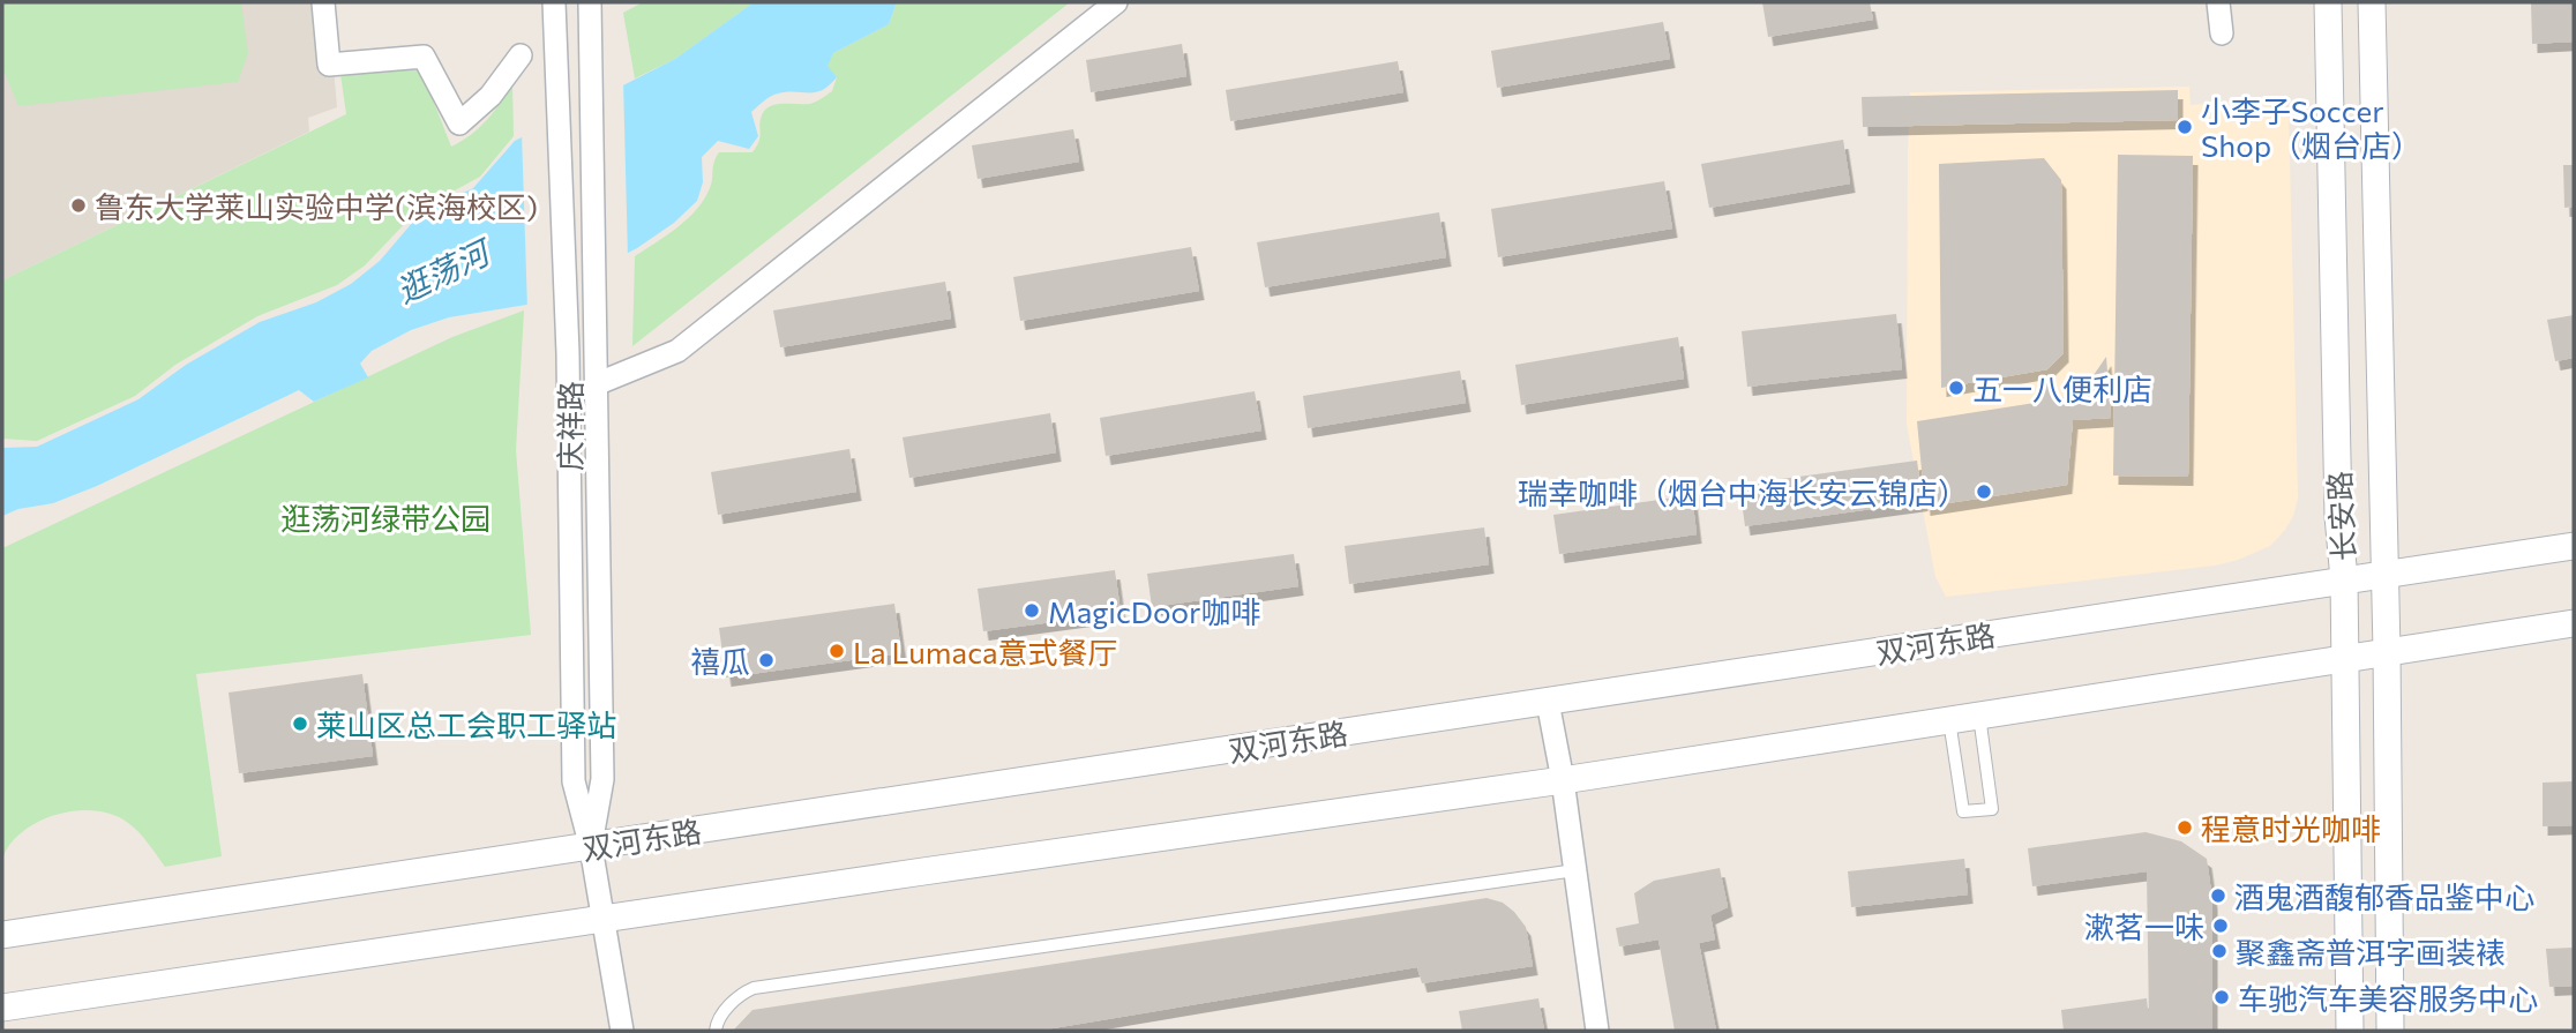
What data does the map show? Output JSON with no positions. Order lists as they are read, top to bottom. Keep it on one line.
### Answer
{"streets":{"street":["庆祥路","长安路","双河东路"]},"crossings":[["庆祥路","双河东路"],["长安路","双河东路"]],"water":["逛荡河"],"parks":["逛荡河绿带公园"],"places":["小李子Soccer Shop（烟台店）","鲁东大学莱山实验中学(滨海校区)","五一八便利店","瑞幸咖啡（烟台中海长安云锦店）","MagicDoor咖啡","La Lumaca意式餐厅","禧瓜","莱山区总工会职工驿站","程意时光咖啡","酒鬼酒馥郁香品鉴中心","漱茗一味","聚鑫斋普洱字画装裱","车驰汽车美容服务中心"]}
